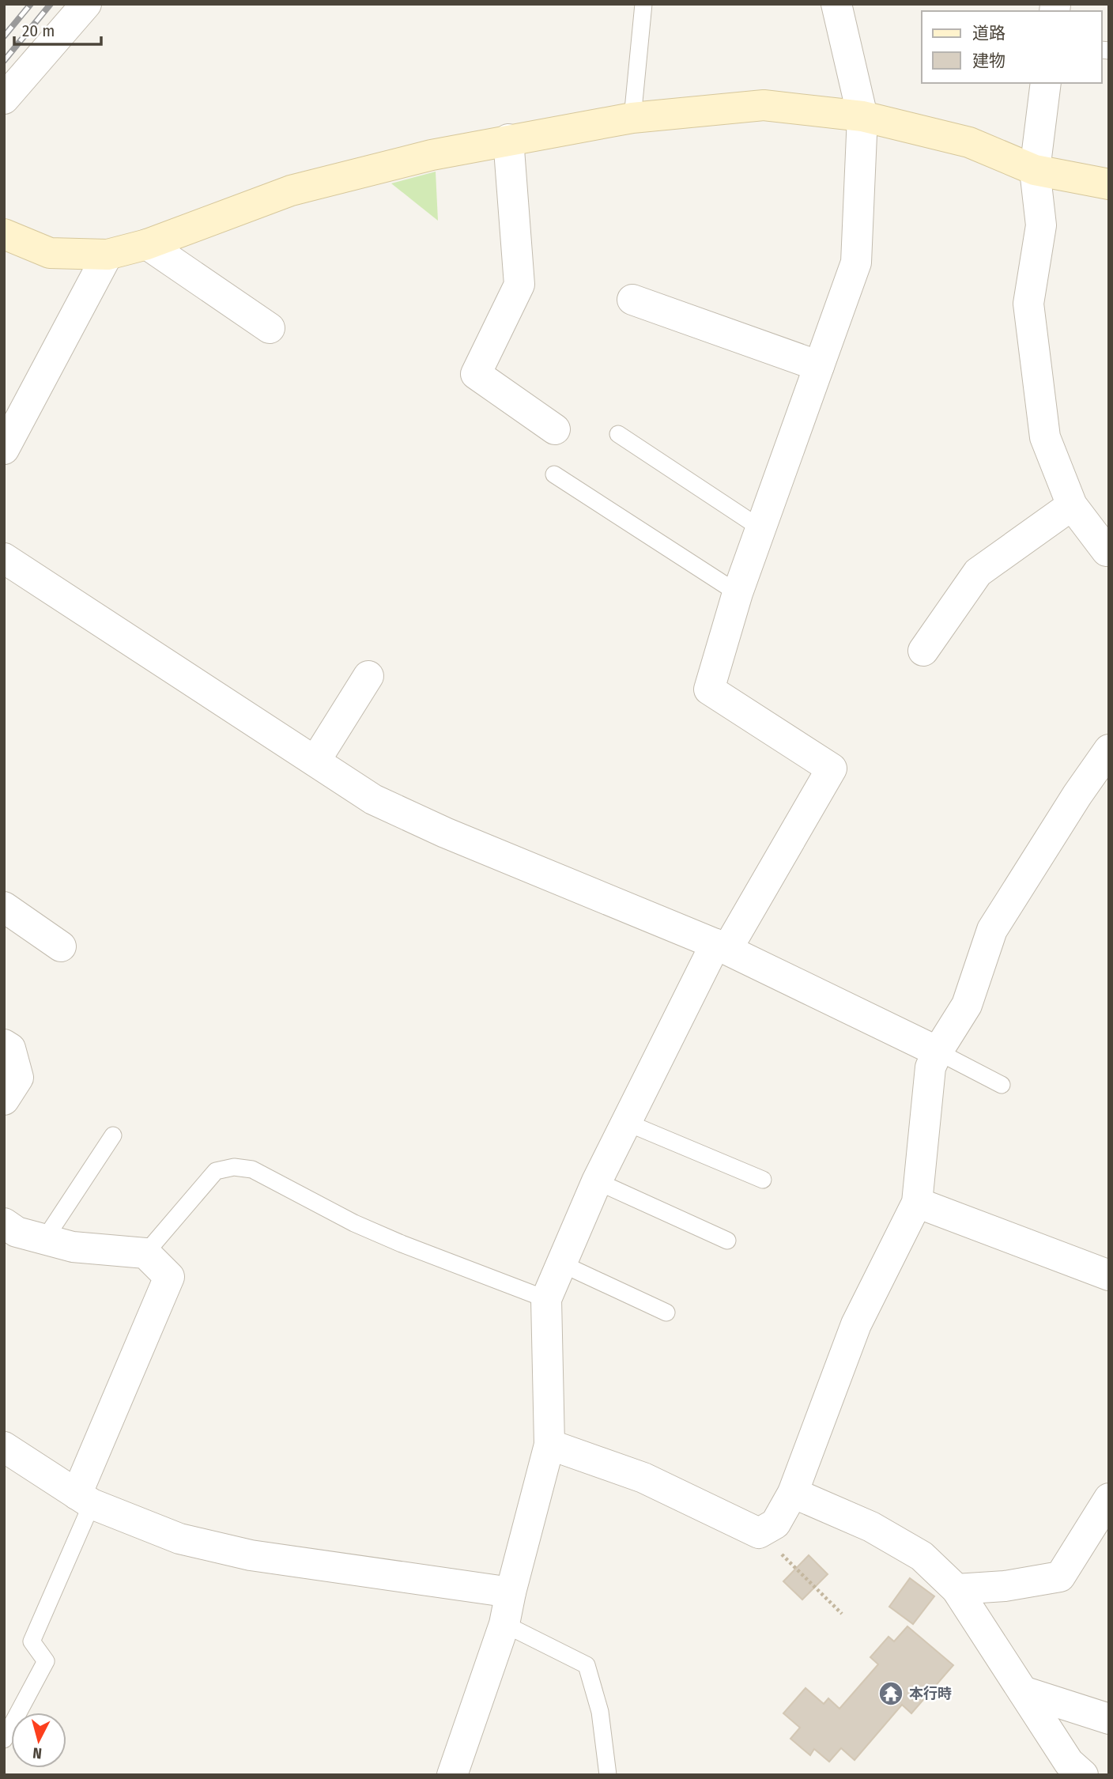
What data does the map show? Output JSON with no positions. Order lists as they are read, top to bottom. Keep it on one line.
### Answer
{"places":{"temple":["本行時"]},"legend":["道路","建物"],"scale_bar":"20 m","north":"bottom"}
